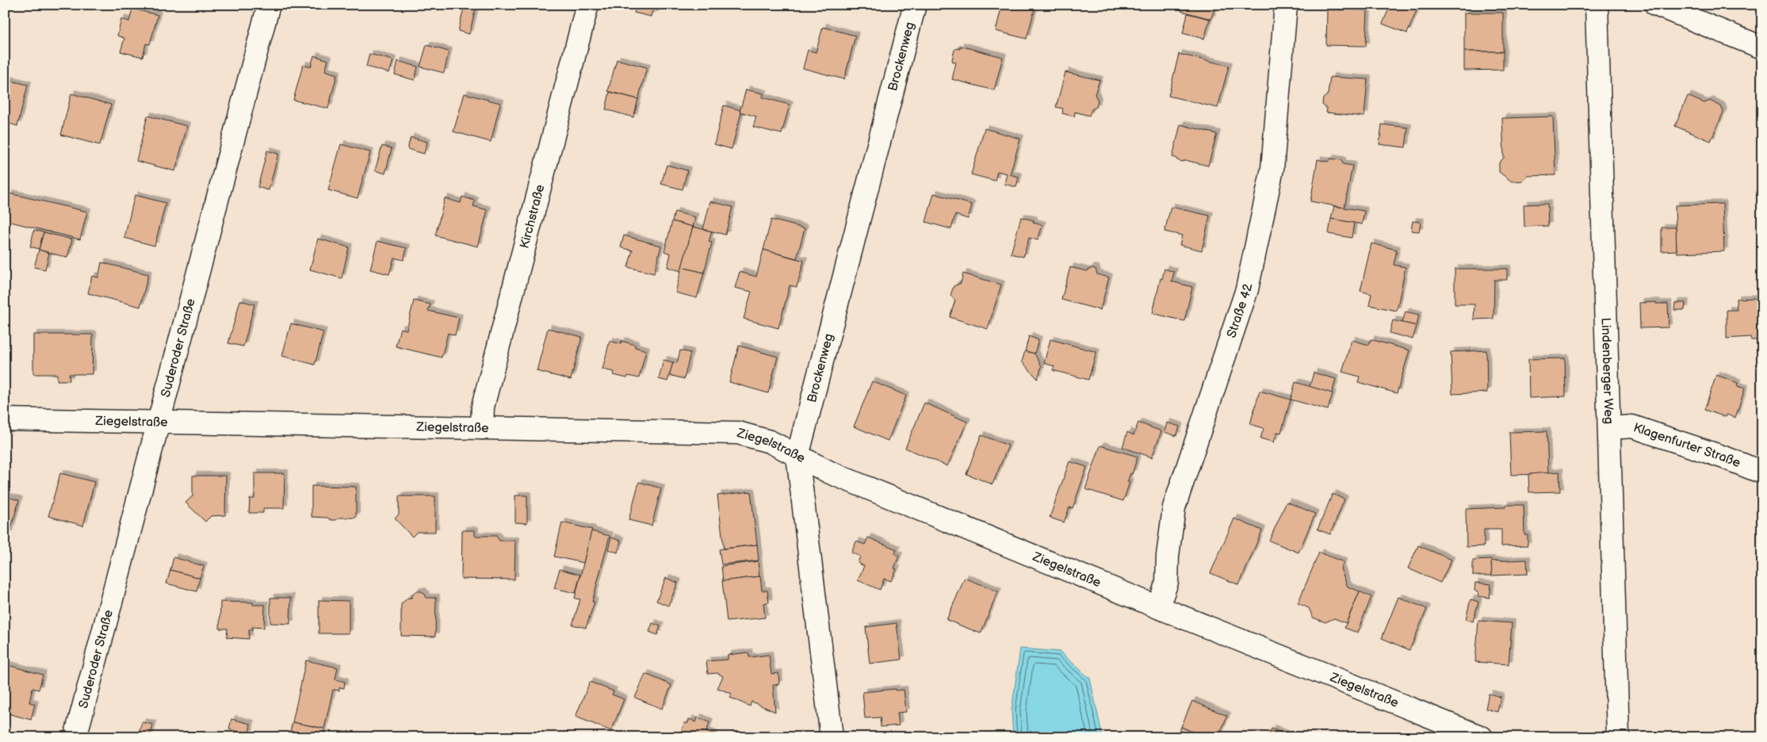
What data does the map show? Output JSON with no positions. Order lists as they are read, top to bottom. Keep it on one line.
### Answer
{"streets":{"street":["Brockenweg","Kirchstraße","Straße 42","Suderoder Straße","Lindenberger Weg","Ziegelstraße","Klagenfurter Straße"]},"crossings":[["Brockenweg","Ziegelstraße"],["Kirchstraße","Ziegelstraße"],["Straße 42","Ziegelstraße"],["Suderoder Straße","Ziegelstraße"],["Lindenberger Weg","Klagenfurter Straße"]]}
